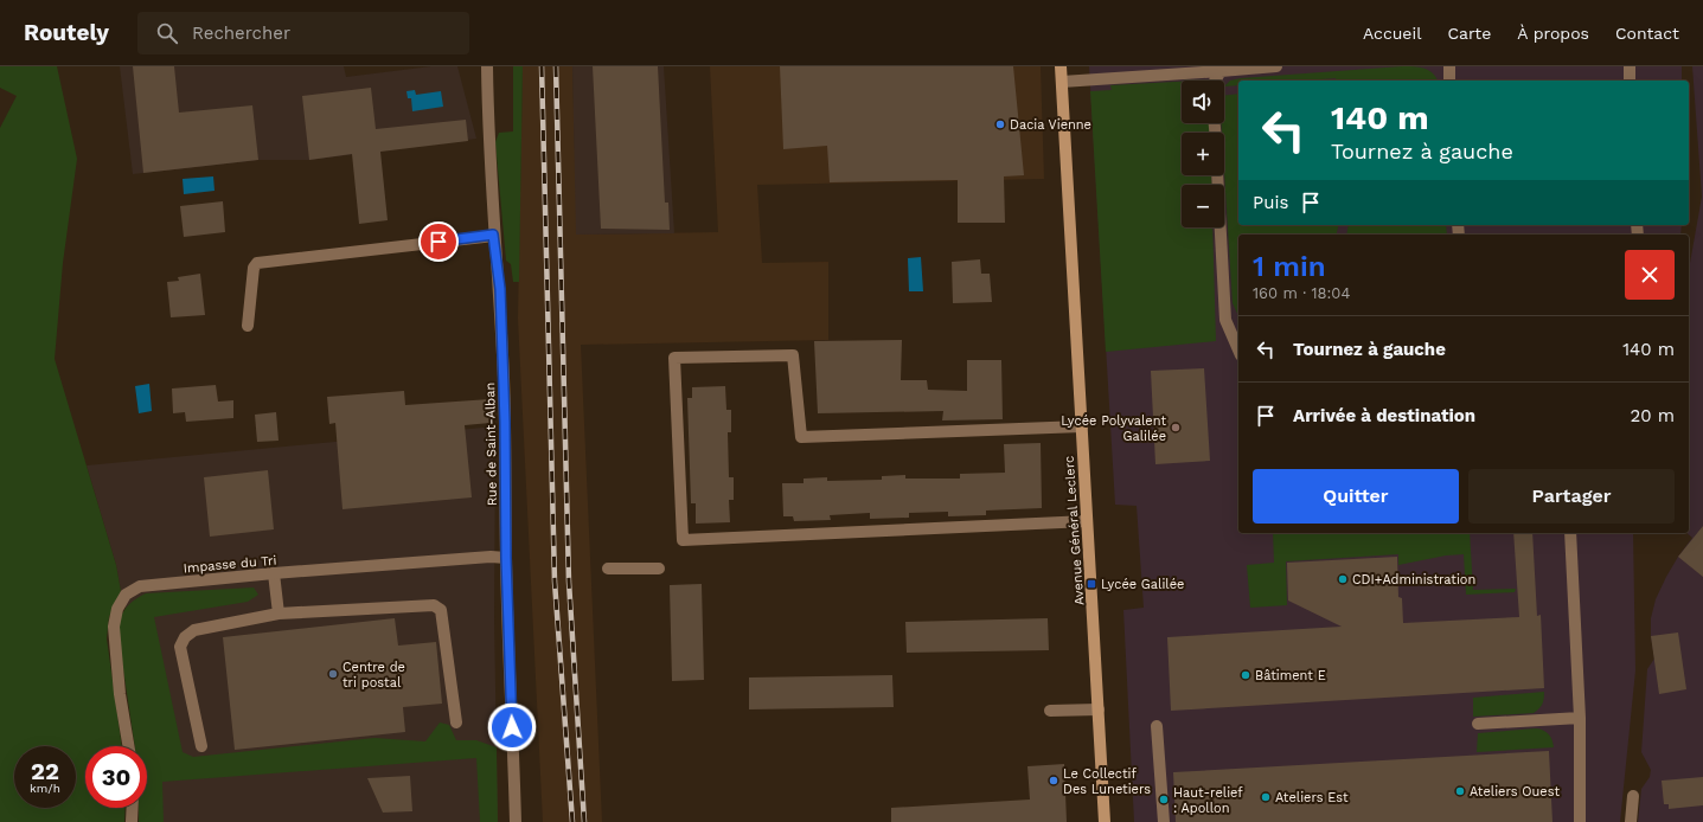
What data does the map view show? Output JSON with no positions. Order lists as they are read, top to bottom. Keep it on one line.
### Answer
{"streets":{"main road":["Avenue Général Leclerc"],"street":["Rue de Saint-Alban","Impasse du Tri"]},"crossings":[["Rue de Saint-Alban","Impasse du Tri"]],"places":{"other":["Dacia Vienne","Lycée Polyvalent Galilée","CDI+Administration","Centre de tri postal","Bâtiment E","Le Collectif Des Lunetiers","Ateliers Ouest","Ateliers Est","Haut-relief : Apollon"],"transit":["Lycée Galilée"]},"page":{"header":"Routely","search":"Rechercher","nav":["Accueil","Carte","À propos","Contact"],"map_buttons":["+","−"],"turn":["140 m","Tournez à gauche"],"then":"Puis","heading":["1 min","160 m · 18:04"],"list":[{"name":"Tournez à gauche","value":"140 m"},{"name":"Arrivée à destination","value":"20 m"}],"buttons":["Quitter","Partager"],"speed":"22 km/h","limit":"30"}}
